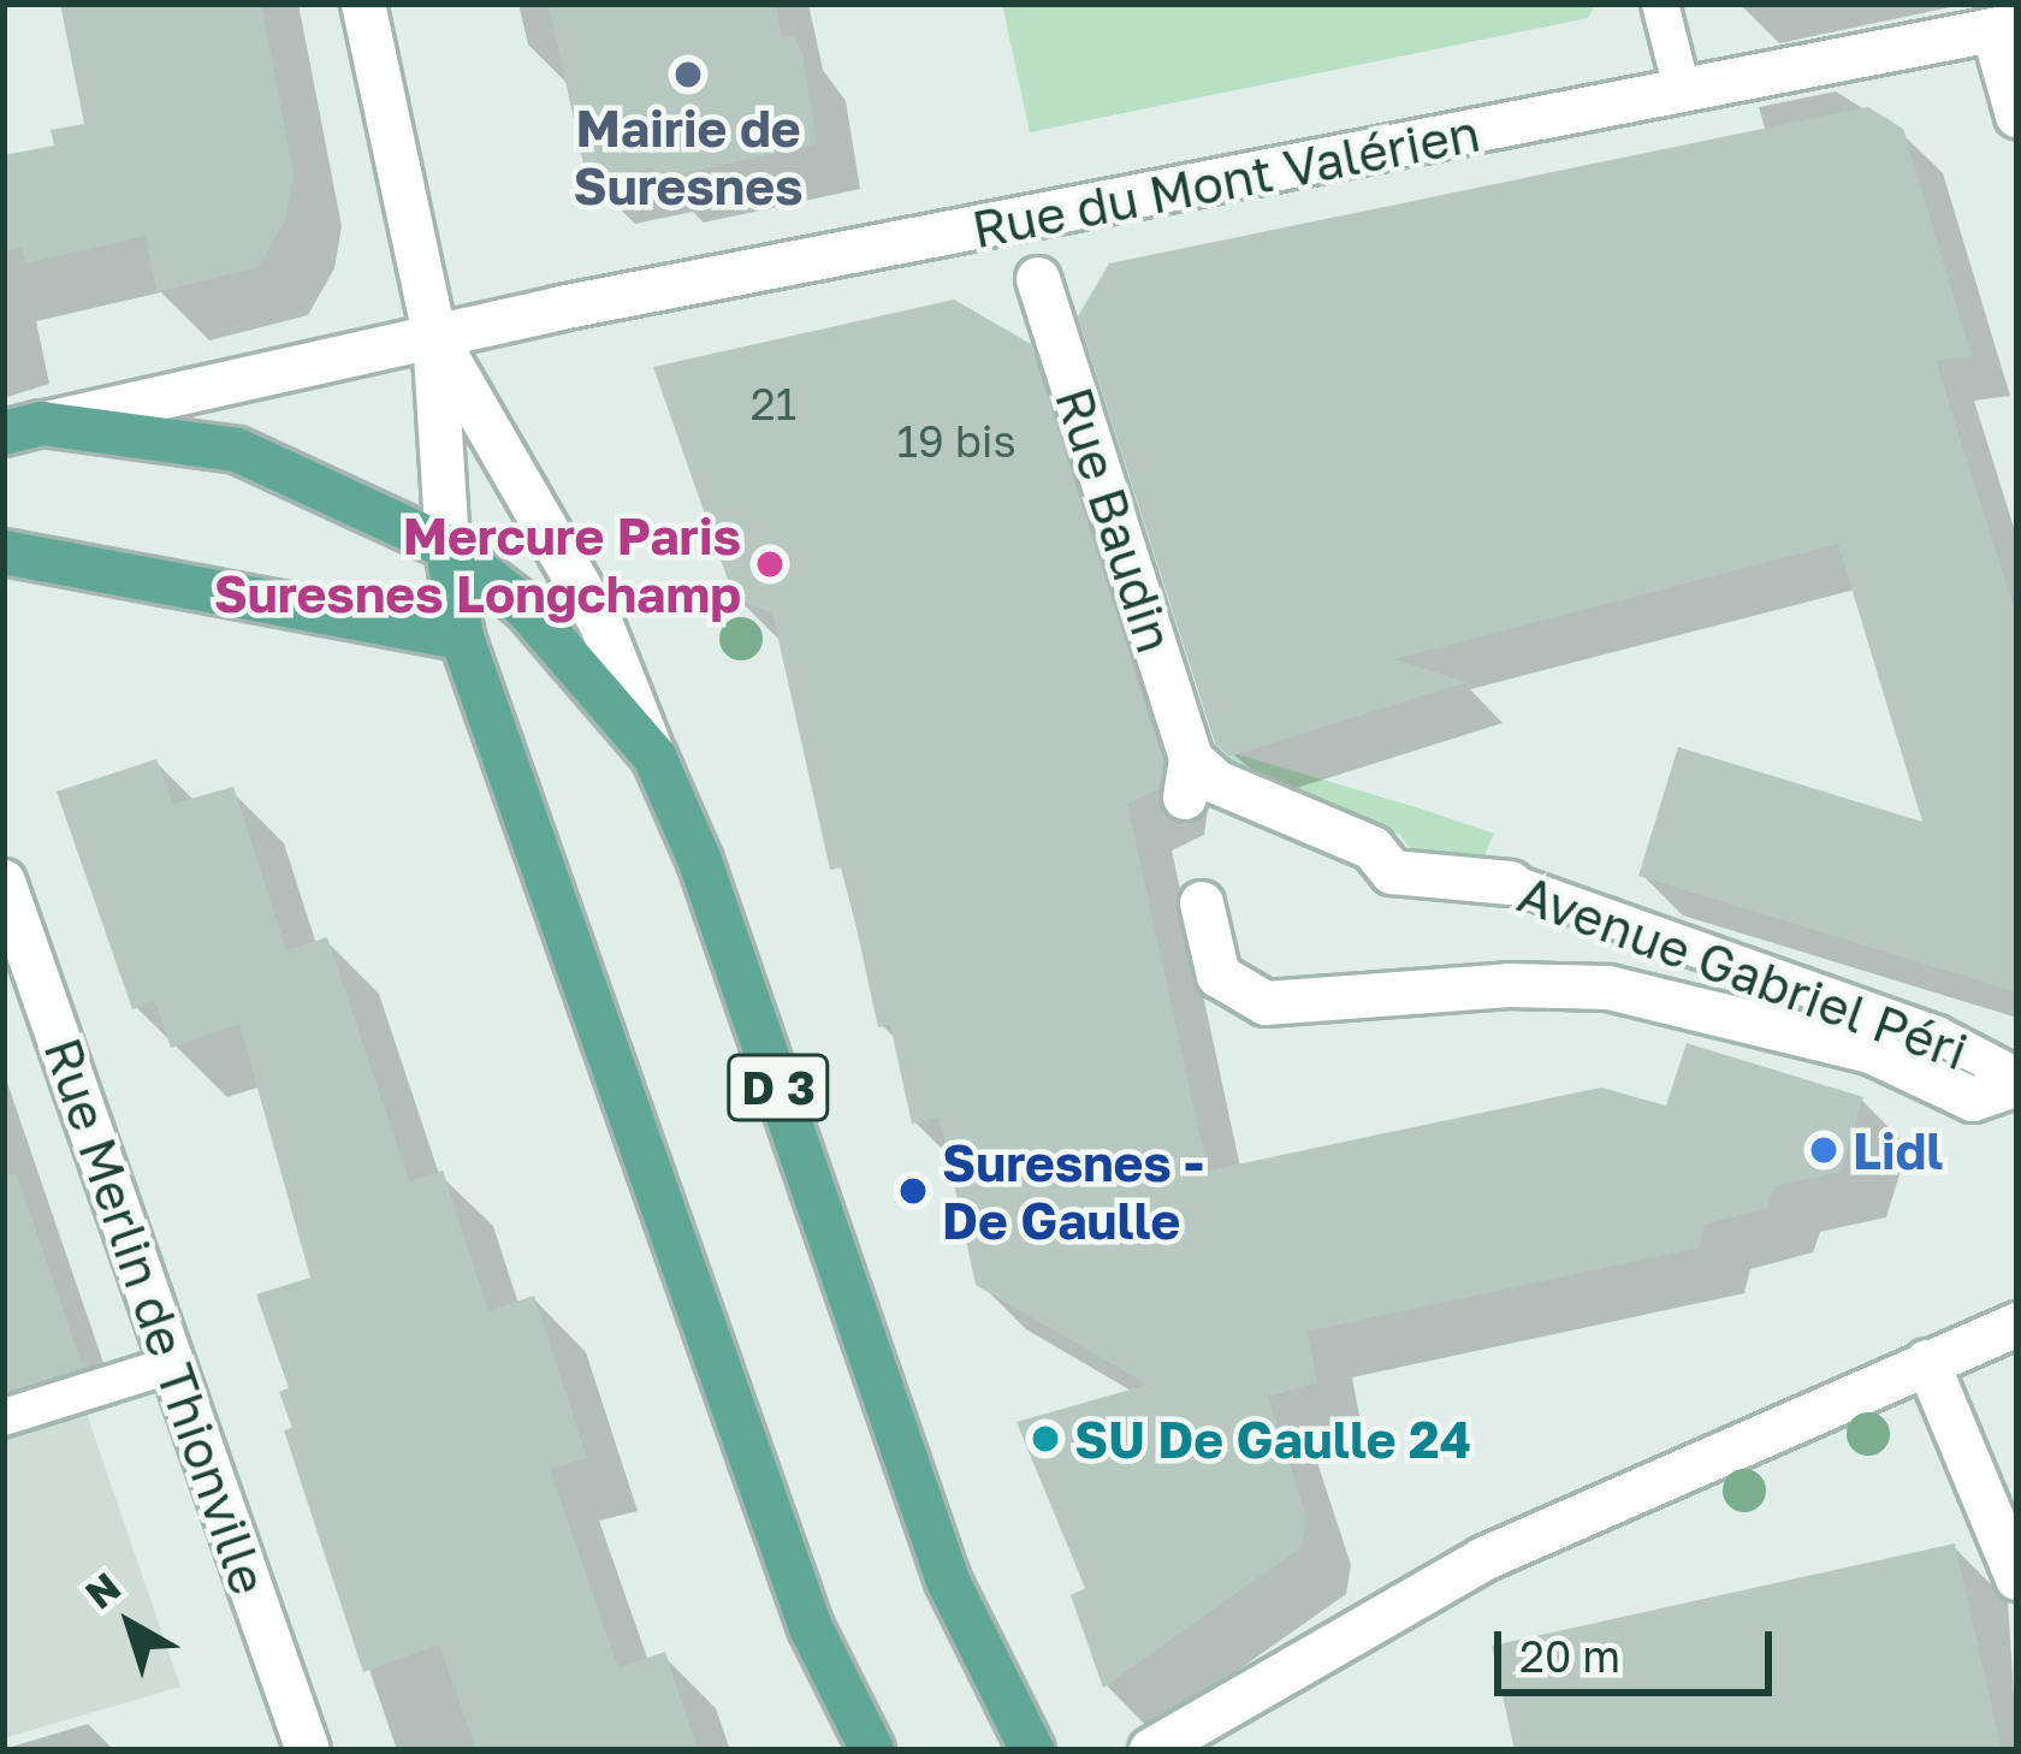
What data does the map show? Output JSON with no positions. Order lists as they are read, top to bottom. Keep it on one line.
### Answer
{"streets":{"main road":["D 3"],"street":["Rue du Mont Valérien","Rue Baudin","Avenue Gabriel Péri","Rue Merlin de Thionville"]},"crossings":[["Rue du Mont Valérien","D 3"],["Rue Baudin","Avenue Gabriel Péri"]],"places":["Mairie de Suresnes","Mercure Paris Suresnes Longchamp","Lidl","Suresnes - De Gaulle","SU De Gaulle 24"],"house_numbers":["21","19 bis"],"scale_bar":"20 m","north":"top left"}
